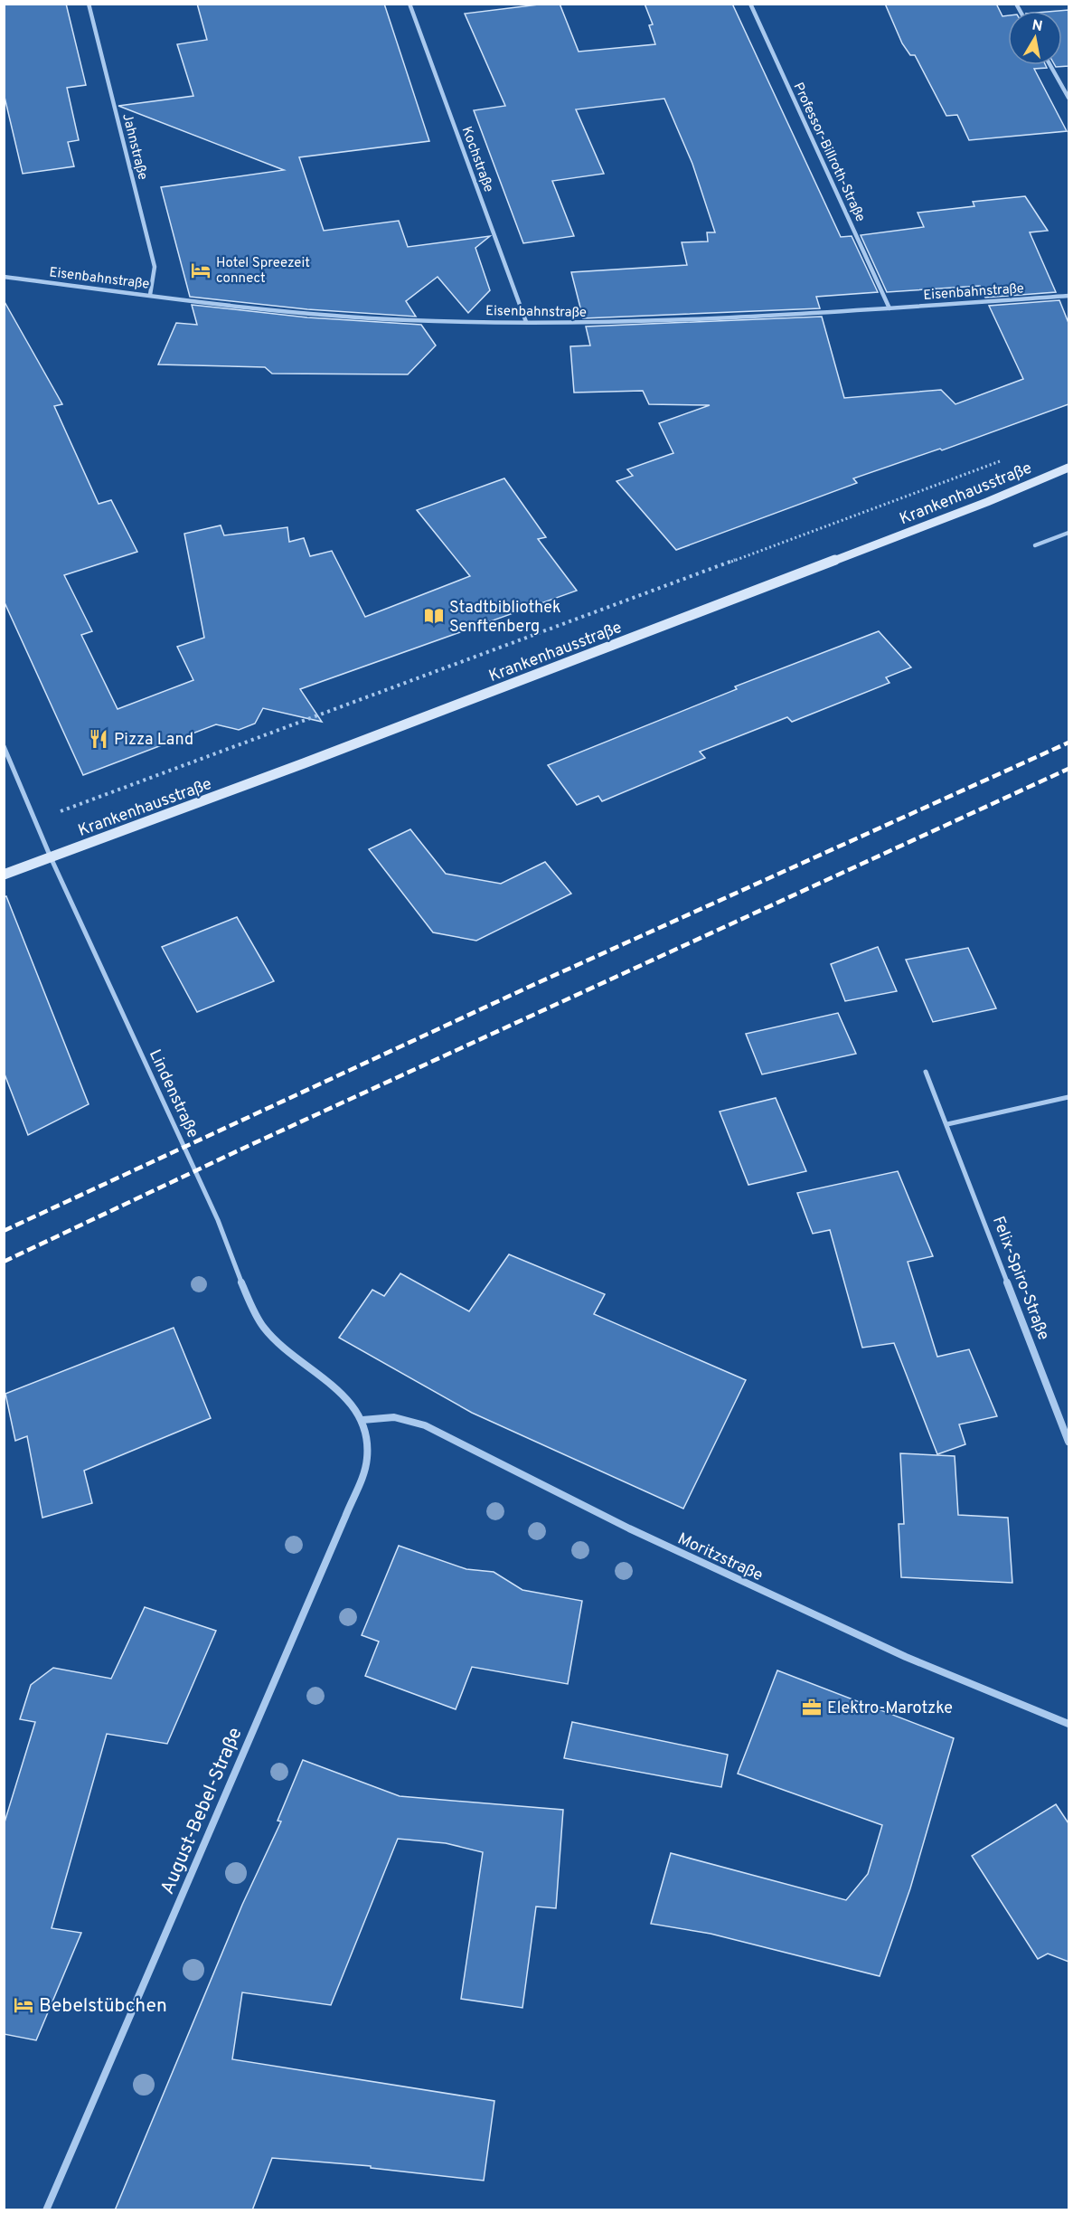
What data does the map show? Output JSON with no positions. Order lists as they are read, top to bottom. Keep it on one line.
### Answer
{"streets":{"main road":["Krankenhausstraße"],"street":["Jahnstraße","Professor-Billroth-Straße","Kochstraße","Eisenbahnstraße","Lindenstraße","Felix-Spiro-Straße","Moritzstraße","August-Bebel-Straße"]},"crossings":[["Jahnstraße","Eisenbahnstraße"],["Professor-Billroth-Straße","Eisenbahnstraße"],["Kochstraße","Eisenbahnstraße"],["Krankenhausstraße","Lindenstraße"],["Lindenstraße","Moritzstraße"],["Lindenstraße","August-Bebel-Straße"],["Moritzstraße","August-Bebel-Straße"]],"places":{"hotel":["Hotel Spreezeit connect","Bebelstübchen"],"library":["Stadtbibliothek Senftenberg"],"restaurant":["Pizza Land"],"office":["Elektro-Marotzke"]},"north":"top"}
